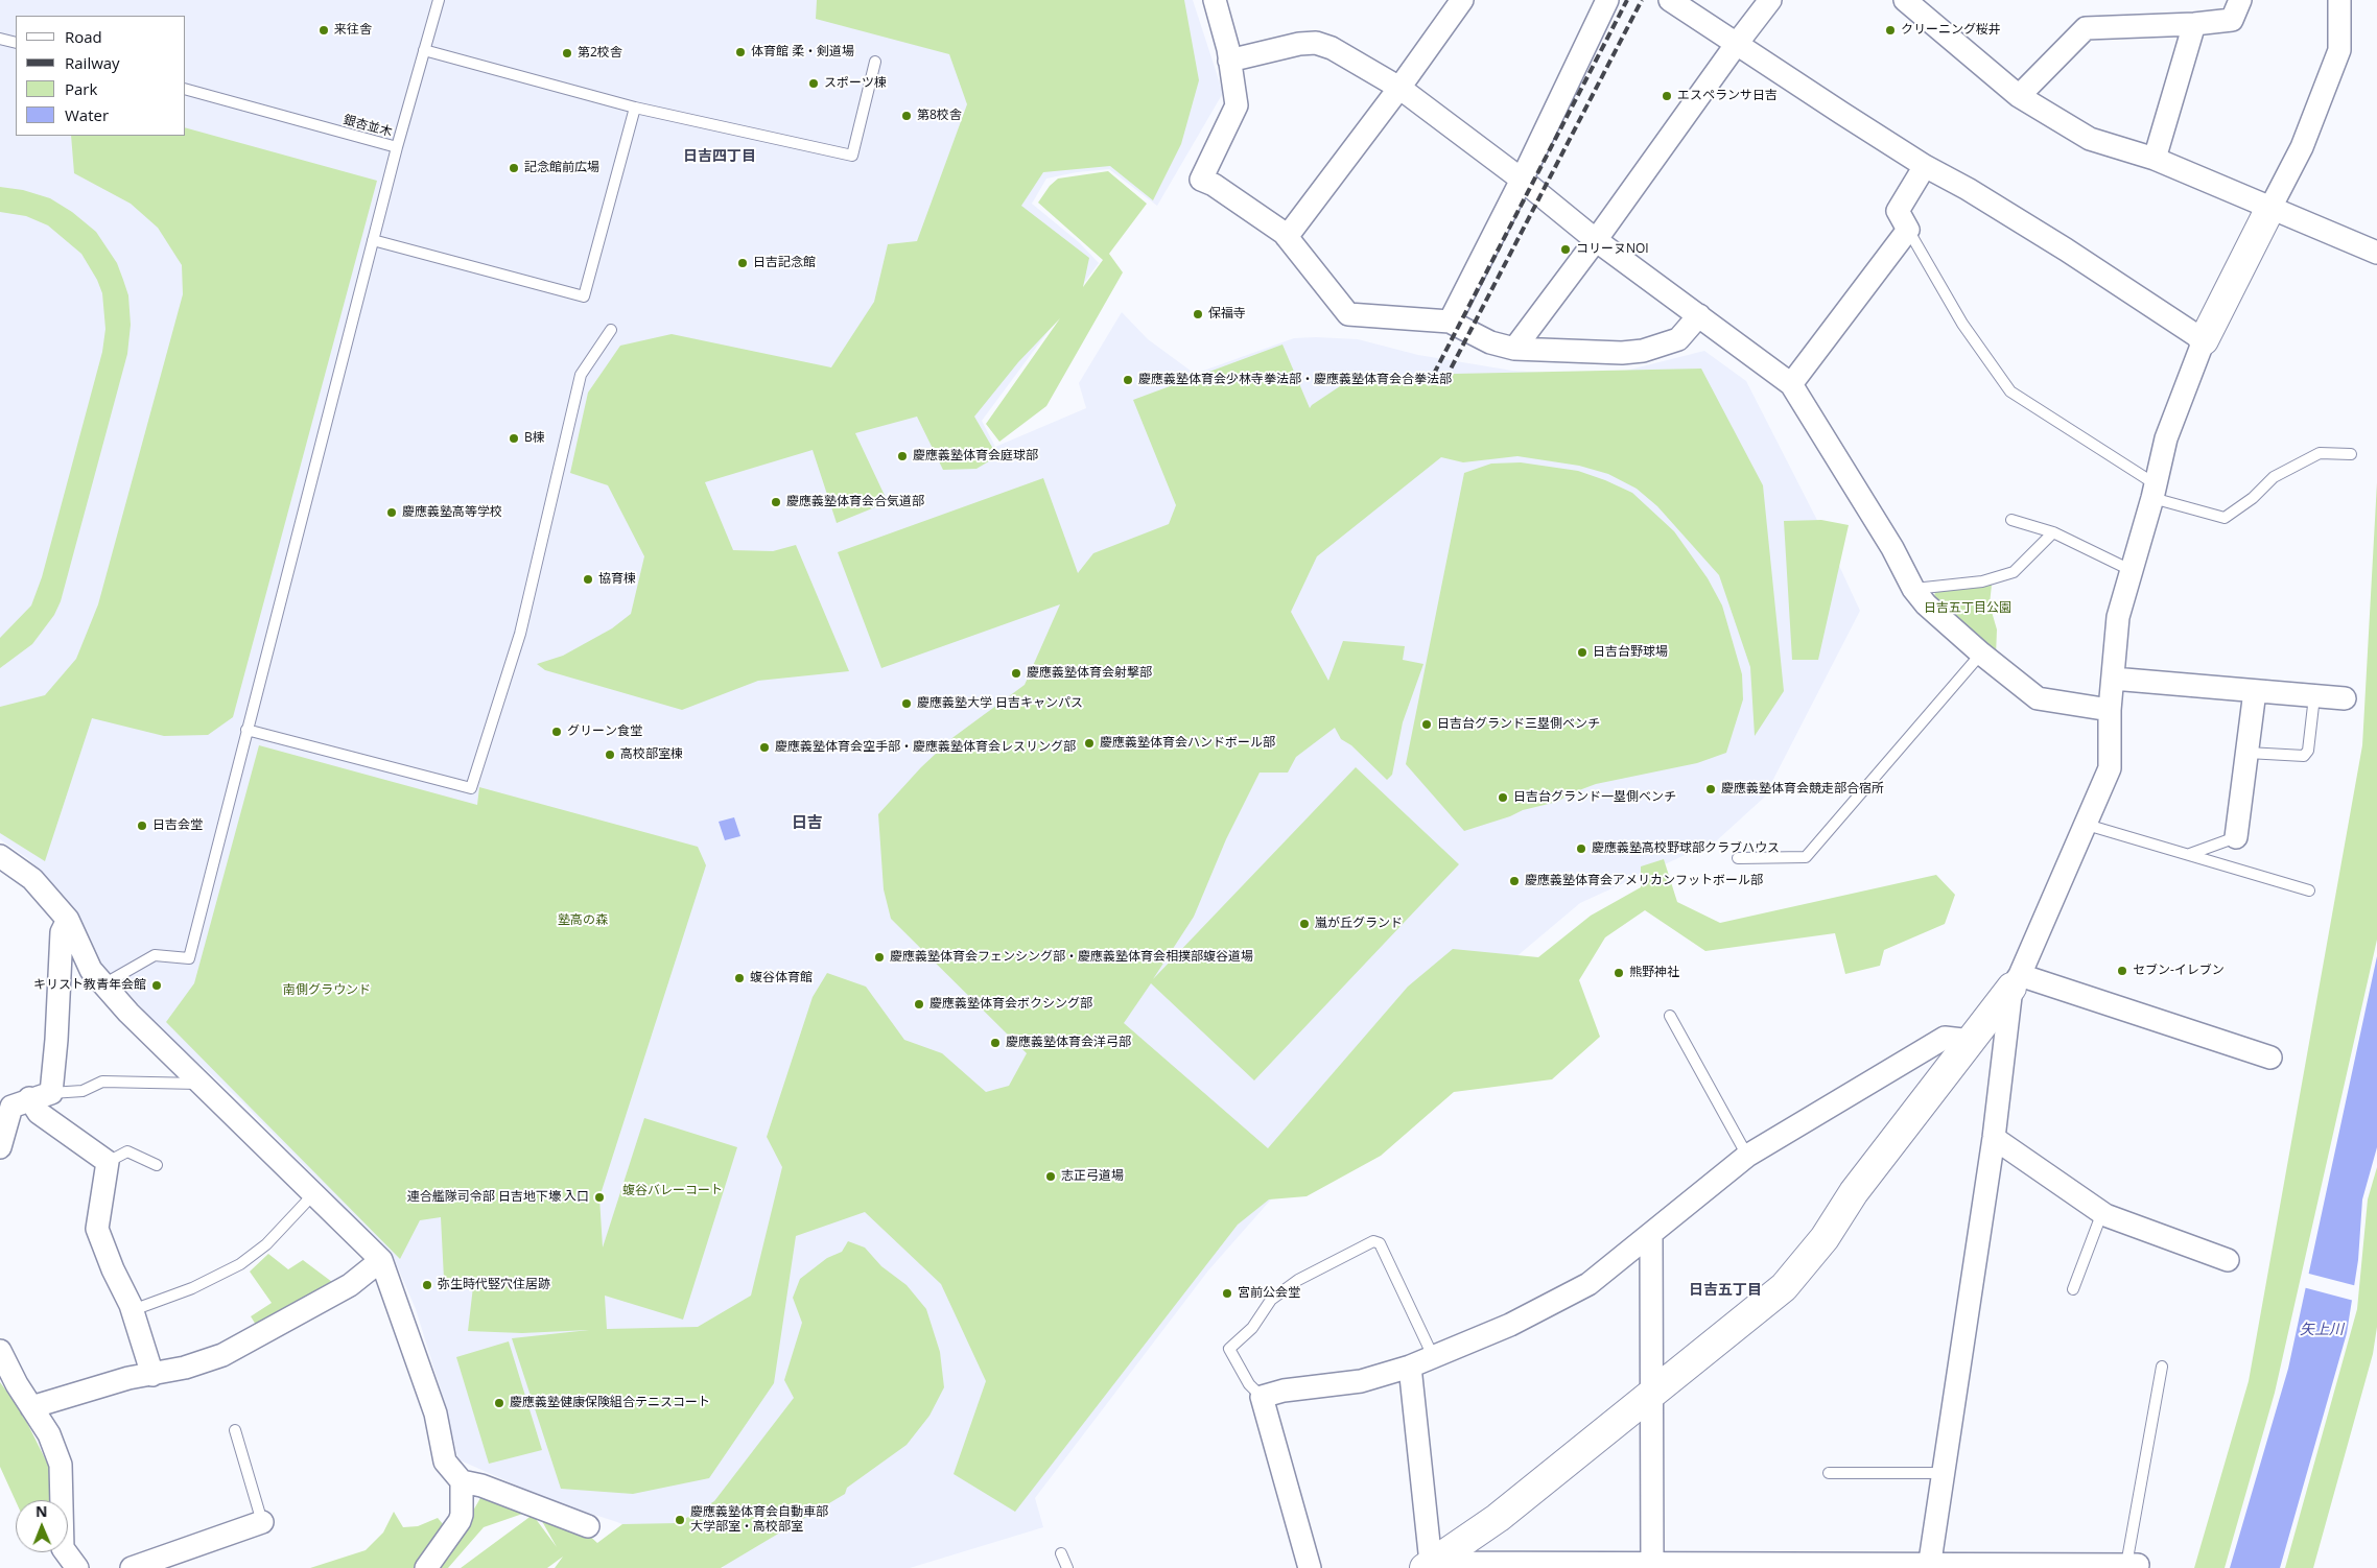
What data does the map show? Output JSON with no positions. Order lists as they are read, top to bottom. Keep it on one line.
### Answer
{"streets":{"lane":["銀杏並木"]},"districts":["日吉四丁目","日吉","日吉五丁目"],"water":["矢上川"],"parks":["日吉五丁目公園","塾高の森","南側グラウンド","蝮谷バレーコート"],"places":["来往舎","クリーニング桜井","体育館 柔・剣道場","第2校舎","スポーツ棟","エスペランサ日吉","第8校舎","記念館前広場","コリーヌNOI","日吉記念館","保福寺","慶應義塾体育会少林寺拳法部・慶應義塾体育会合拳法部","B棟","慶應義塾体育会庭球部","慶應義塾体育会合気道部","慶應義塾高等学校","協育棟","日吉台野球場","慶應義塾体育会射撃部","慶應義塾大学 日吉キャンパス","日吉台グランド三塁側ベンチ","グリーン食堂","慶應義塾体育会ハンドボール部","慶應義塾体育会空手部・慶應義塾体育会レスリング部","高校部室棟","慶應義塾体育会競走部合宿所","日吉台グランド一塁側ベンチ","日吉会堂","慶應義塾高校野球部クラブハウス","慶應義塾体育会アメリカンフットボール部","嵐が丘グランド","慶應義塾体育会フェンシング部・慶應義塾体育会相撲部蝮谷道場","セブン-イレブン","熊野神社","蝮谷体育館","キリスト教青年会館","慶應義塾体育会ボクシング部","慶應義塾体育会洋弓部","志正弓道場","連合艦隊司令部 日吉地下壕 入口","弥生時代竪穴住居跡","宮前公会堂","慶應義塾健康保険組合テニスコート","慶應義塾体育会自動車部 大学部室・高校部室"],"legend":["Road","Railway","Park","Water"],"north":"top"}
